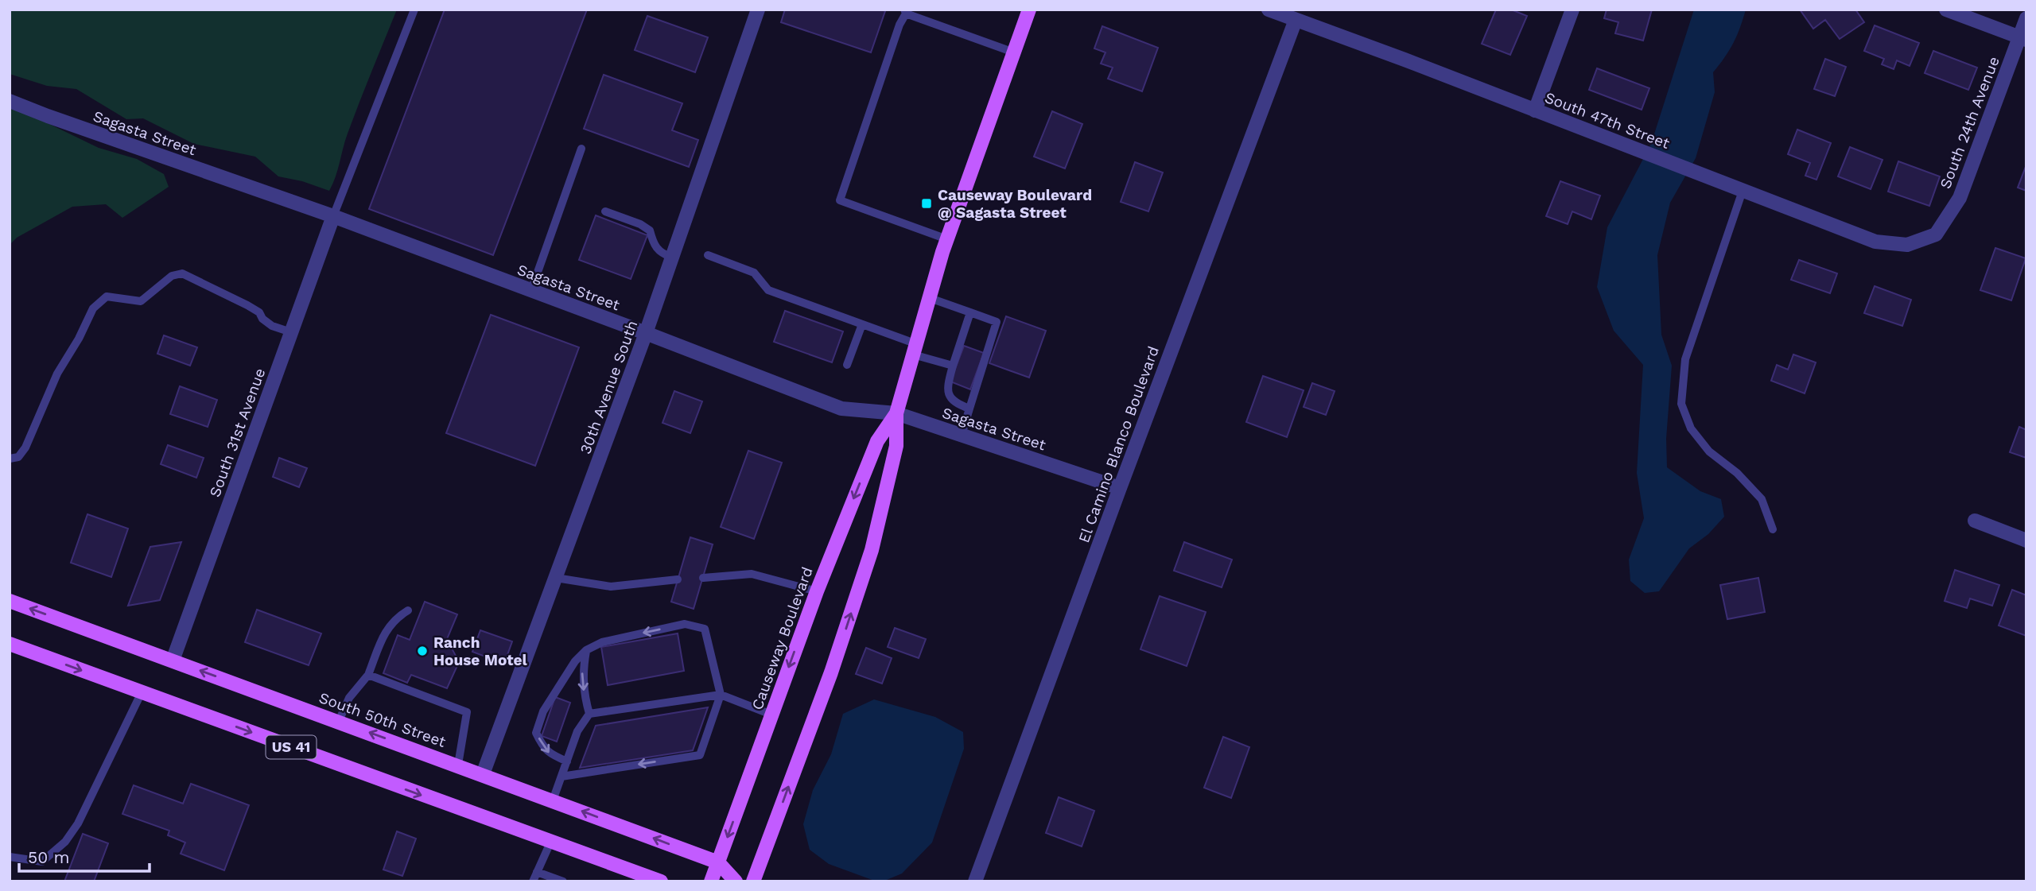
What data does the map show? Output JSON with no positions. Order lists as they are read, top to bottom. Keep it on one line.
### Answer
{"streets":{"main road":["Causeway Boulevard","South 50th Street","US 41"],"street":["South 47th Street","South 24th Avenue","Sagasta Street","30th Avenue South","South 31st Avenue","El Camino Blanco Boulevard"]},"crossings":[["South 47th Street","South 24th Avenue"],["South 47th Street","El Camino Blanco Boulevard"],["Sagasta Street","30th Avenue South"],["Sagasta Street","South 31st Avenue"],["Sagasta Street","El Camino Blanco Boulevard"],["Sagasta Street","Causeway Boulevard"],["30th Avenue South","South 50th Street"],["South 31st Avenue","South 50th Street"],["Causeway Boulevard","South 50th Street"]],"places":{"transit":["Causeway Boulevard @ Sagasta Street"],"other":["Ranch House Motel"]},"scale_bar":"50 m"}
